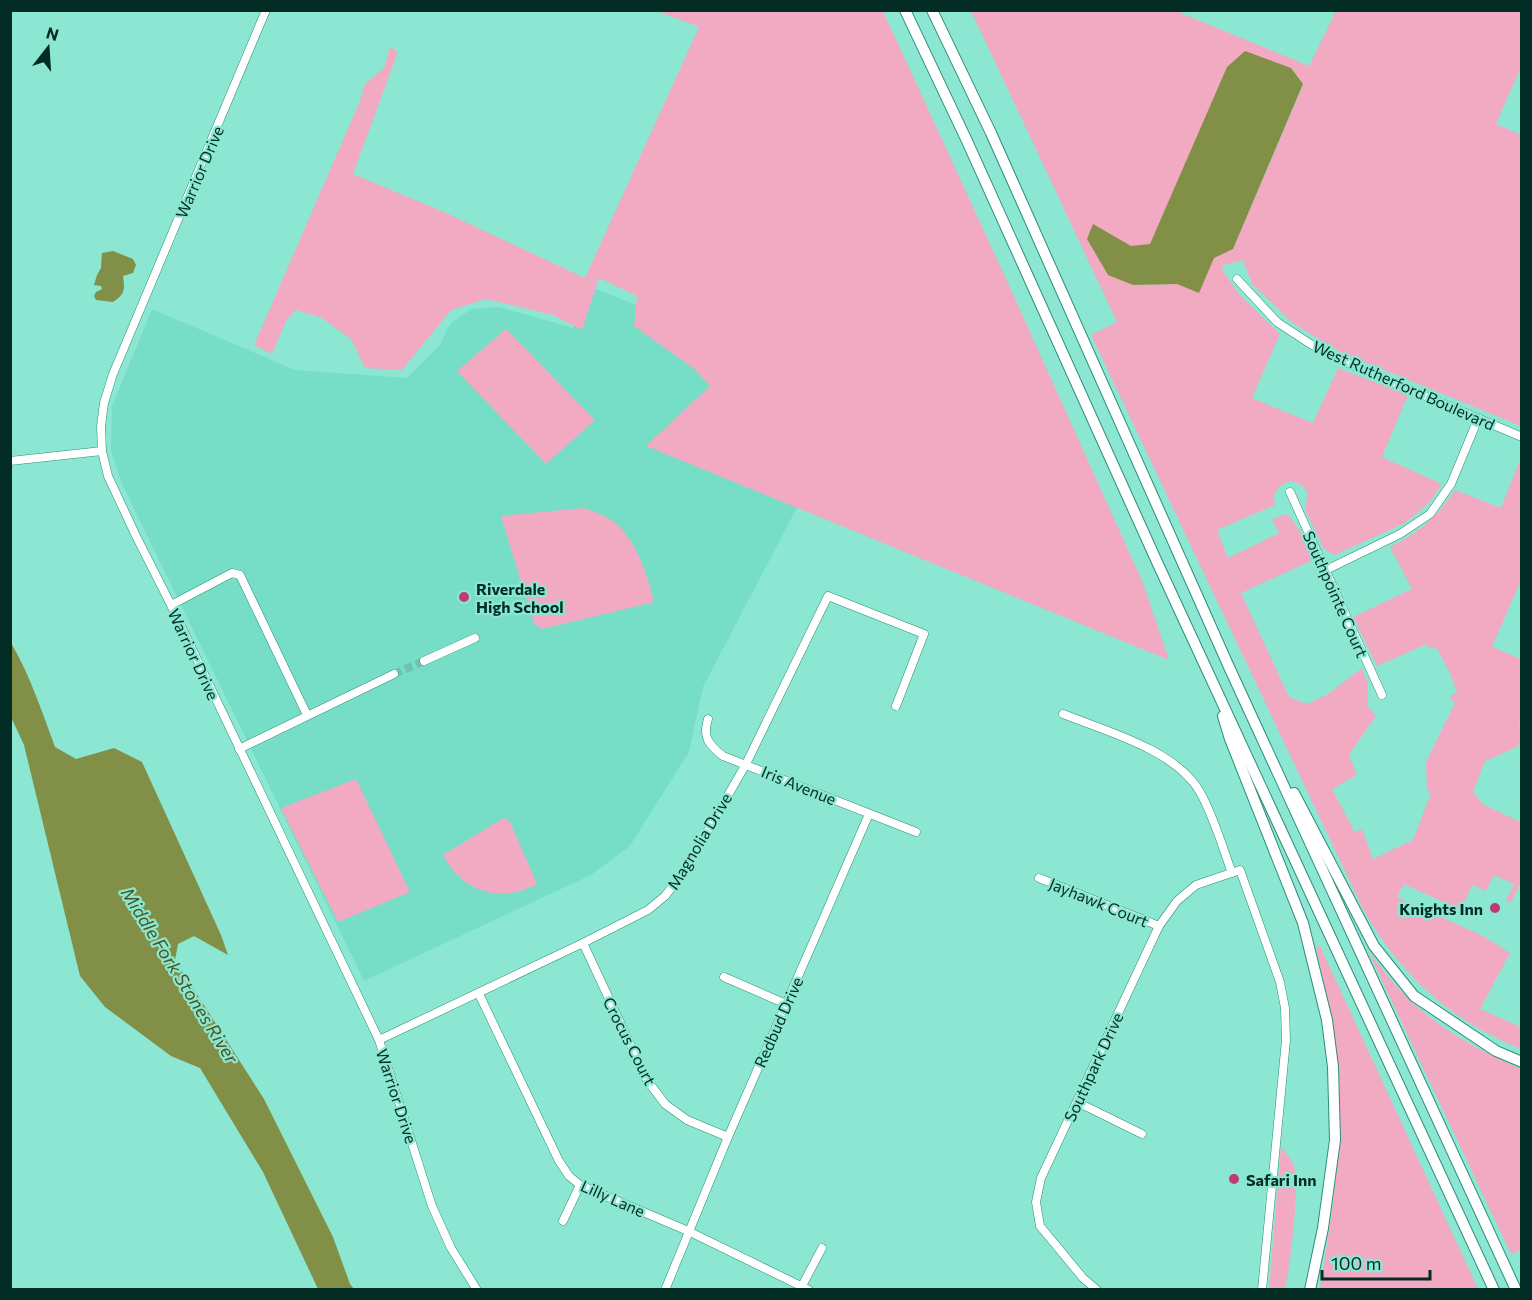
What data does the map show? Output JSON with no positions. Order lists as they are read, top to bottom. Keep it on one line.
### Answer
{"streets":{"street":["Warrior Drive","West Rutherford Boulevard","Southpointe Court","Iris Avenue","Magnolia Drive","Jayhawk Court","Redbud Drive","Crocus Court","Southpark Drive","Lilly Lane"]},"crossings":[["Warrior Drive","Magnolia Drive"],["Iris Avenue","Magnolia Drive"],["Iris Avenue","Redbud Drive"],["Magnolia Drive","Crocus Court"],["Magnolia Drive","Lilly Lane"],["Jayhawk Court","Southpark Drive"],["Redbud Drive","Crocus Court"],["Redbud Drive","Lilly Lane"]],"water":["Middle Fork Stones River"],"places":["Riverdale High School","Knights Inn","Safari Inn"],"scale_bar":"100 m","north":"top"}
